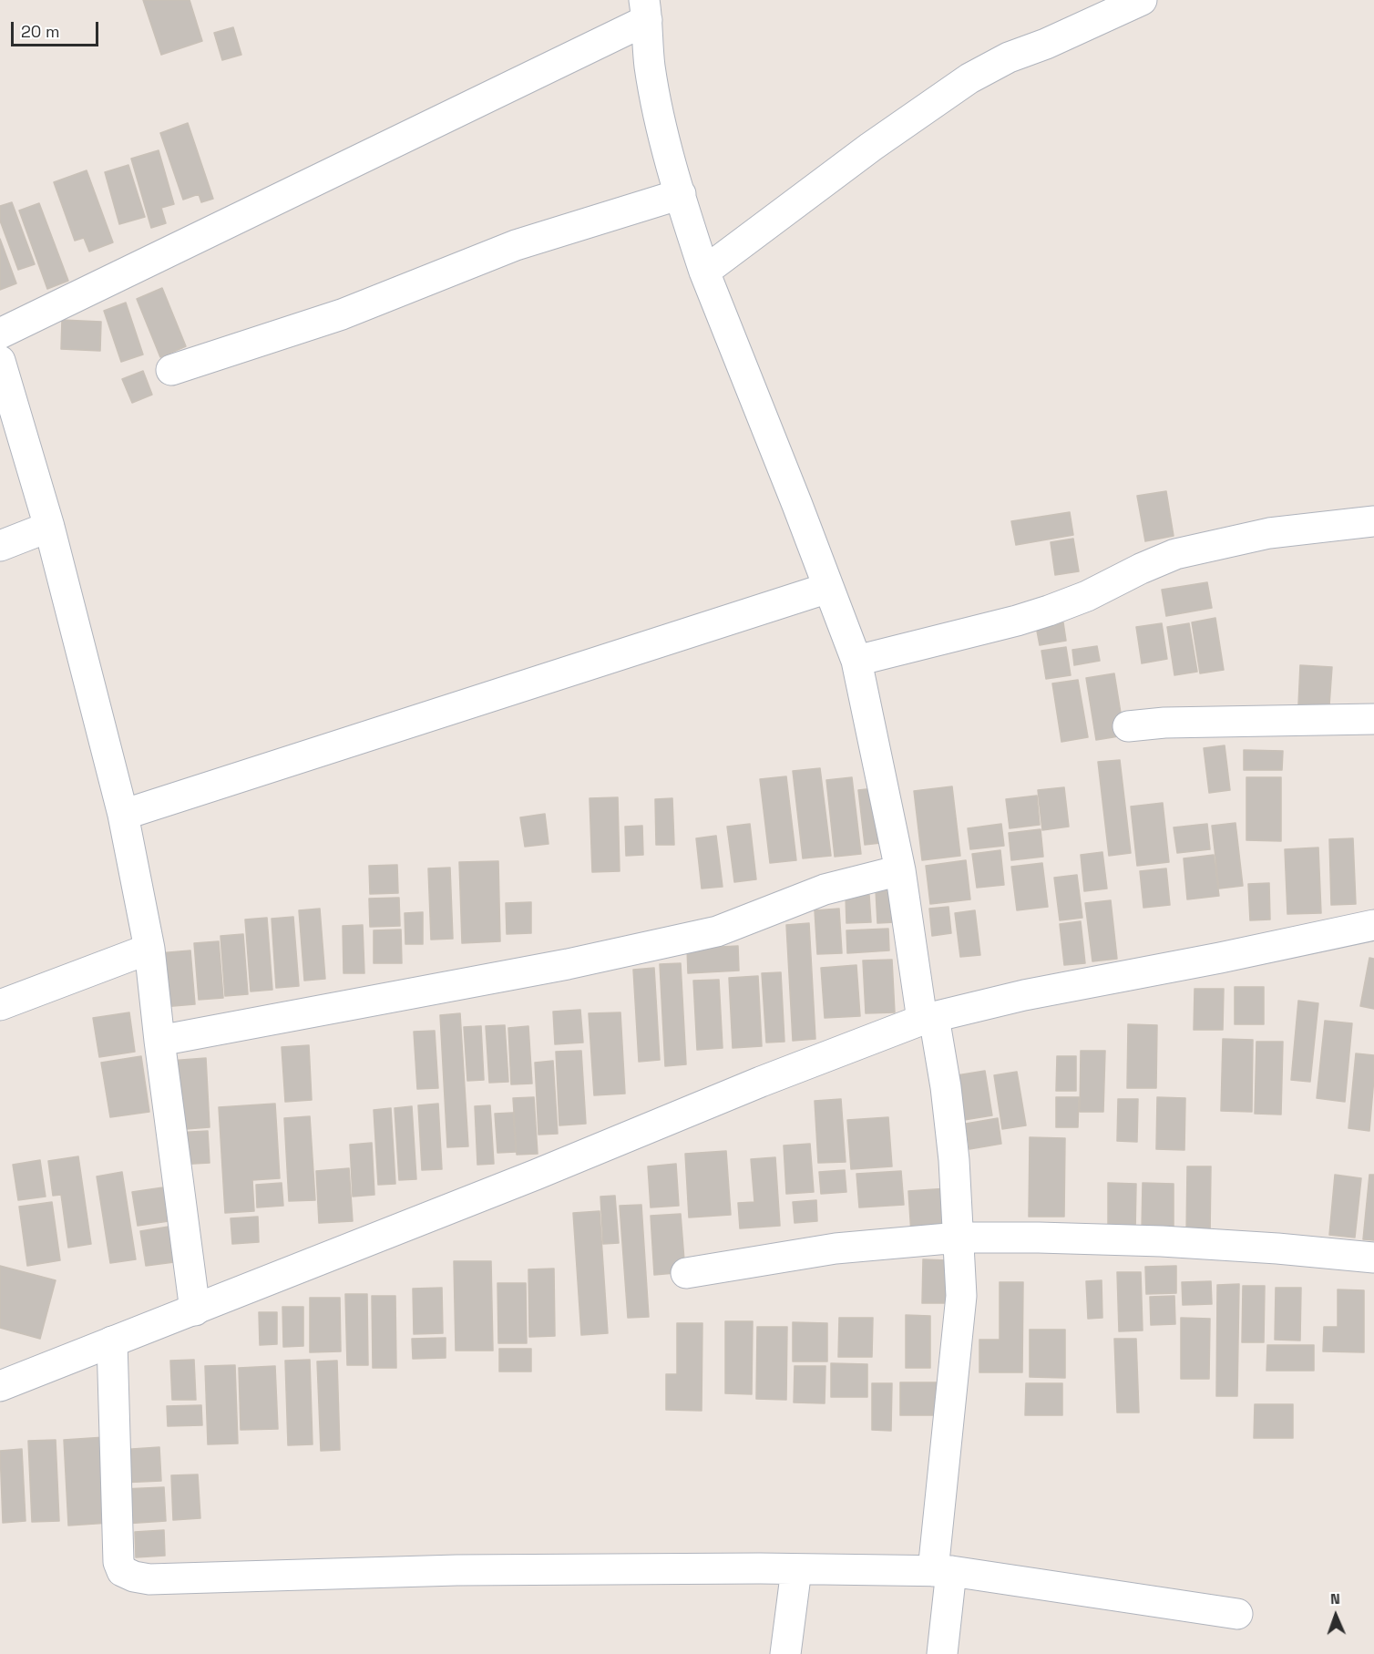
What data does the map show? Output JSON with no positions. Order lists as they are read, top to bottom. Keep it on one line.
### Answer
{"scale_bar":"20 m","north":"top"}
